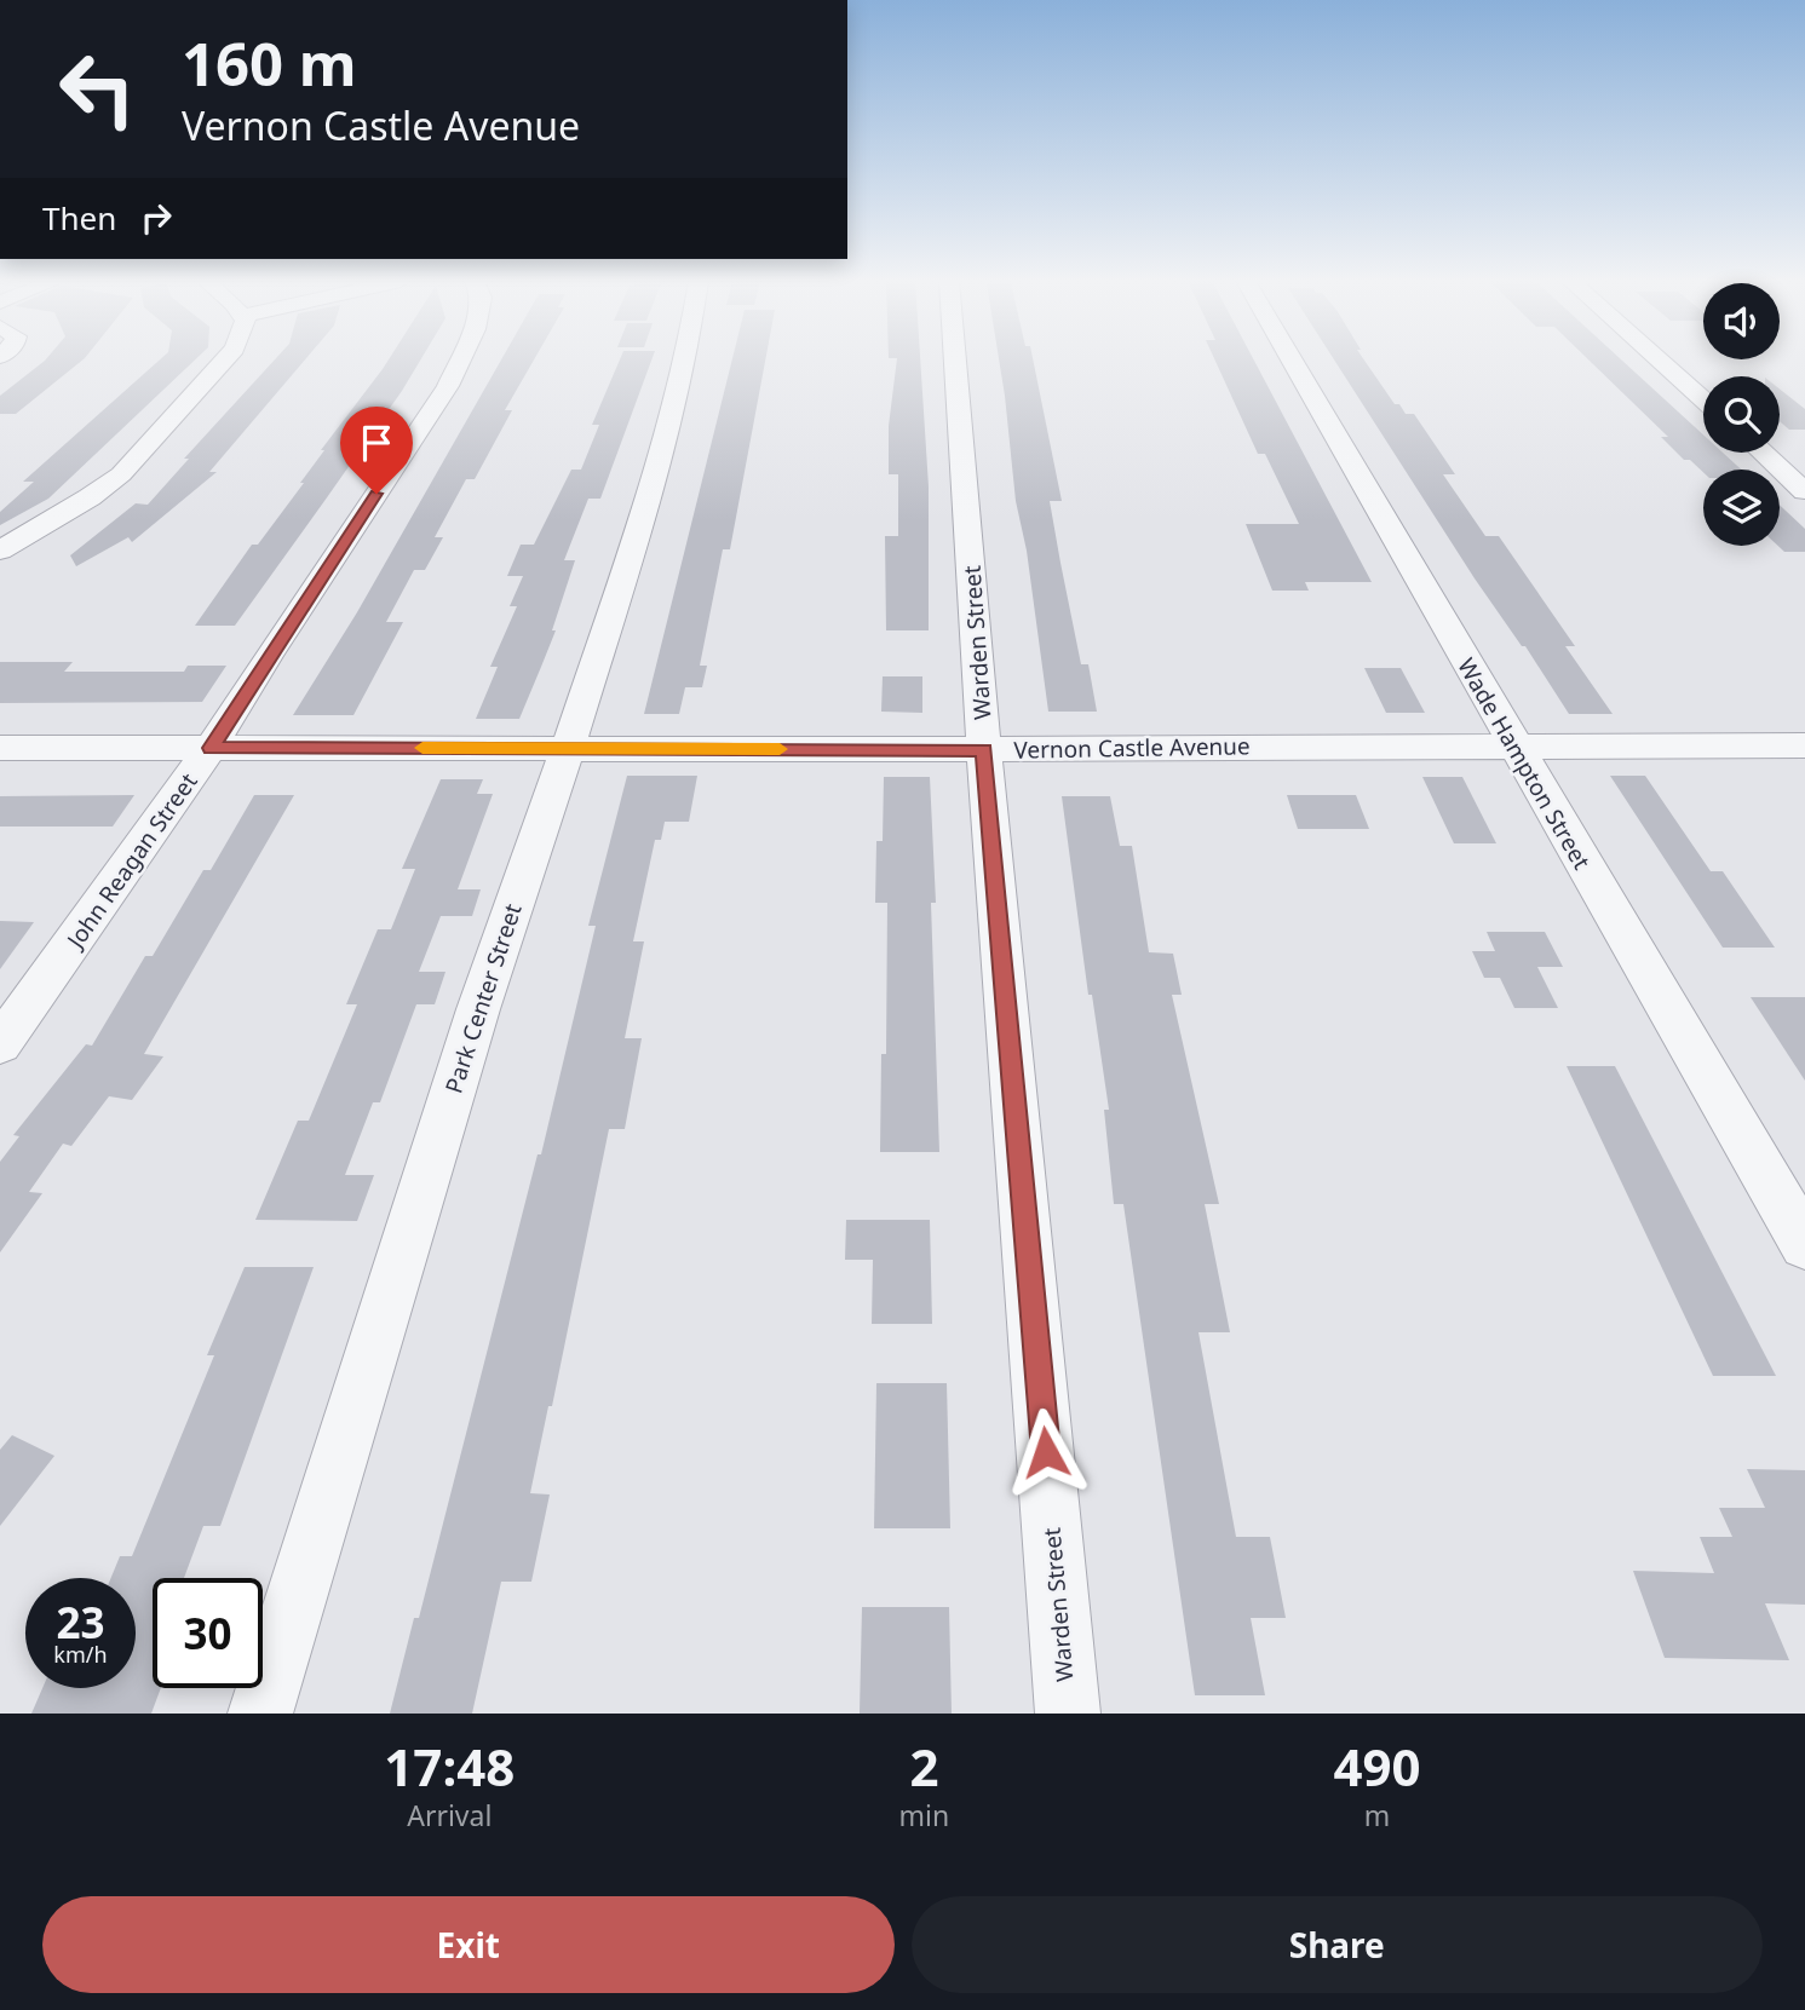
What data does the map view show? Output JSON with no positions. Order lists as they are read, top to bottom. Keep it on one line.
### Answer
{"streets":{"street":["Warden Street","Vernon Castle Avenue","Wade Hampton Street","John Reagan Street","Park Center Street"]},"crossings":[["Warden Street","Vernon Castle Avenue"],["Vernon Castle Avenue","Wade Hampton Street"],["Vernon Castle Avenue","John Reagan Street"],["Vernon Castle Avenue","Park Center Street"]],"page":{"turn":["160 m","Vernon Castle Avenue"],"then":"Then","speed":"23 km/h","limit":"30","eta":["17:48","Arrival","2","min","490","m"],"buttons":["Exit","Share"]}}
